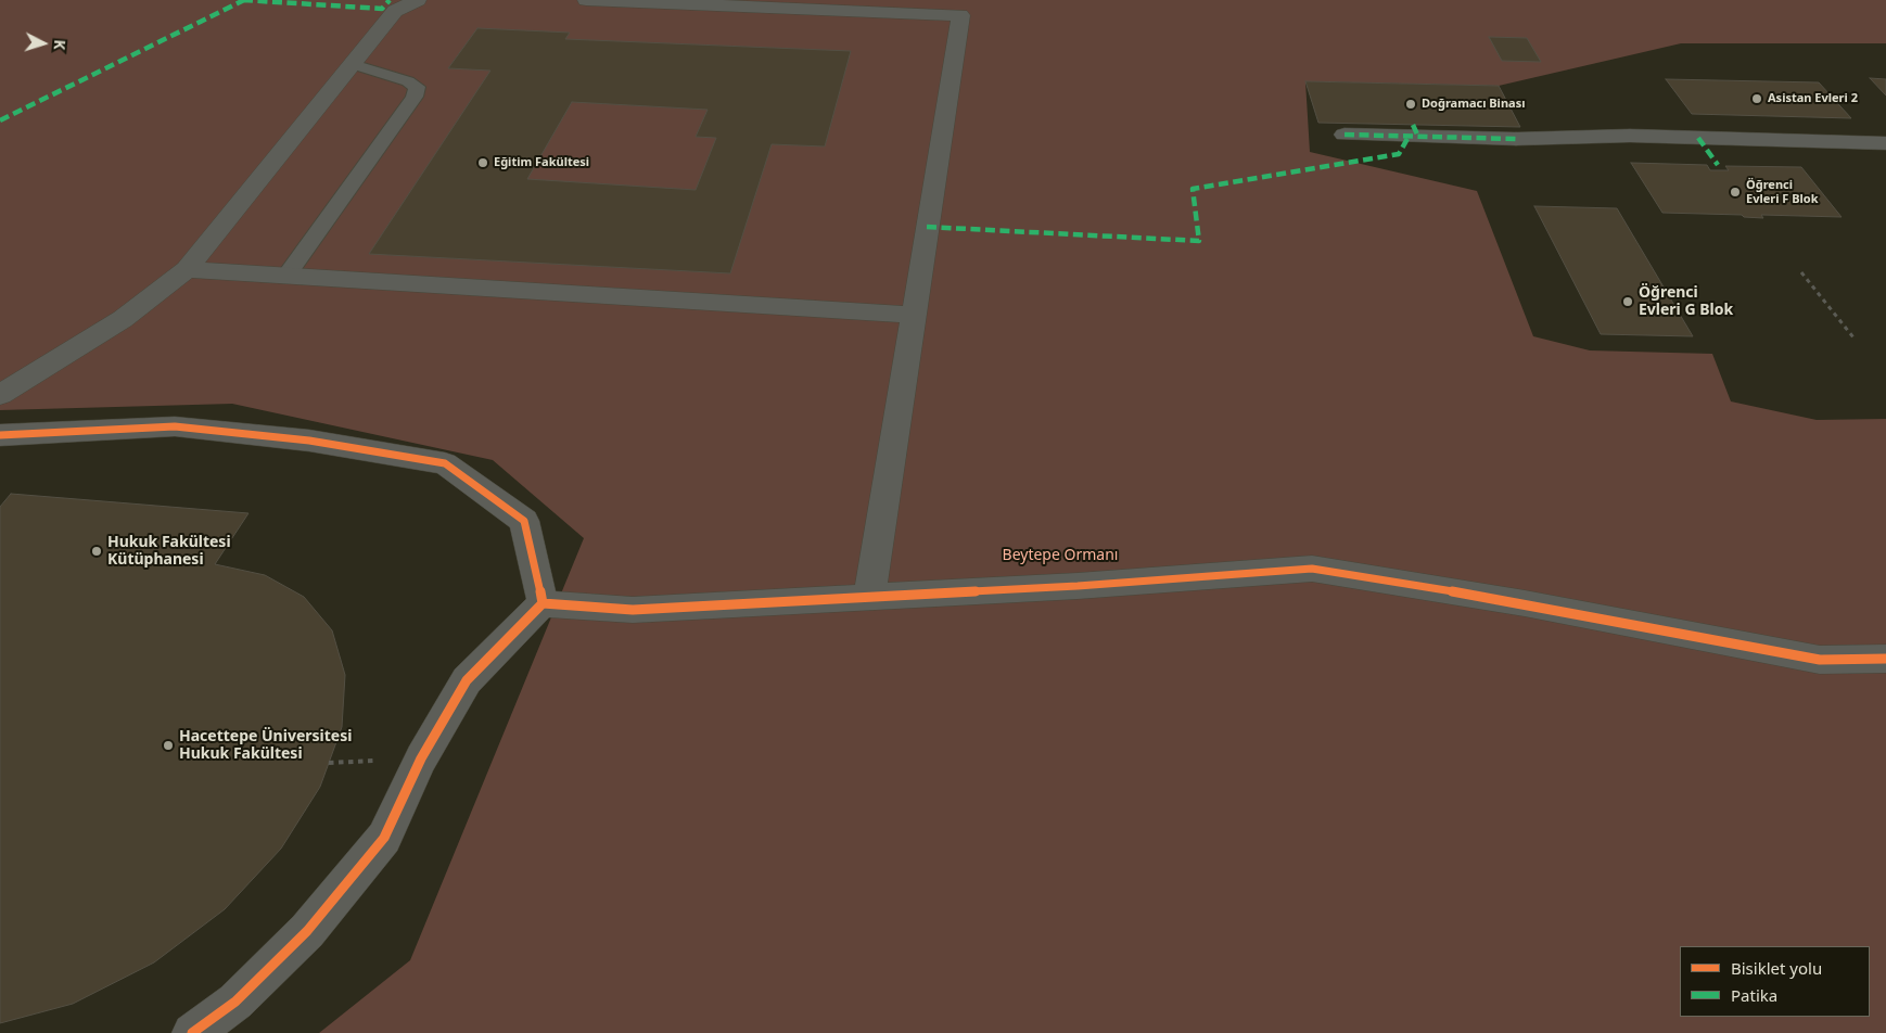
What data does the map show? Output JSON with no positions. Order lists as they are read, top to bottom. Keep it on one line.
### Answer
{"parks":["Beytepe Ormanı"],"places":["Asistan Evleri 2","Doğramacı Binası","Eğitim Fakültesi","Öğrenci Evleri F Blok","Öğrenci Evleri G Blok","Hukuk Fakültesi Kütüphanesi","Hacettepe Üniversitesi Hukuk Fakültesi"],"legend":["Bisiklet yolu","Patika"],"north":"right"}
